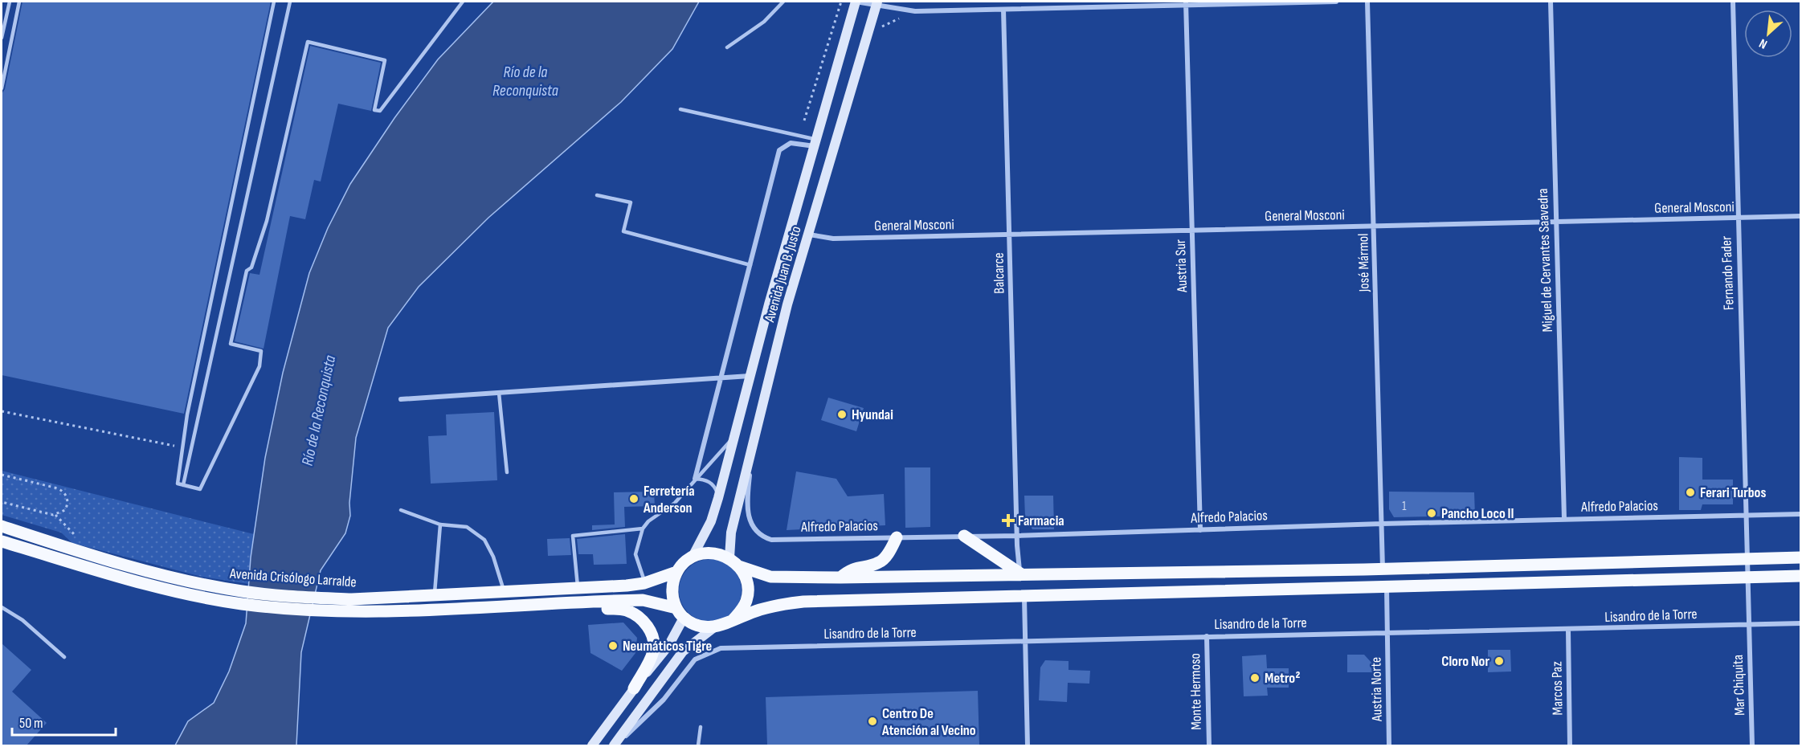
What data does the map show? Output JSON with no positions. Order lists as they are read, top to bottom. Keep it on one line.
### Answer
{"streets":{"main road":["Avenida Juan B. Justo","Avenida Crisólogo Larralde"],"street":["General Mosconi","Miguel de Cervantes Saavedra","José Mármol","Austria Sur","Balcarce","Fernando Fader","Alfredo Palacios","Lisandro de la Torre","Mar Chiquita","Marcos Paz","Austria Norte","Monte Hermoso"]},"crossings":[["General Mosconi","Miguel de Cervantes Saavedra"],["General Mosconi","José Mármol"],["General Mosconi","Austria Sur"],["General Mosconi","Balcarce"],["General Mosconi","Fernando Fader"],["General Mosconi","Avenida Juan B. Justo"],["Miguel de Cervantes Saavedra","Alfredo Palacios"],["José Mármol","Alfredo Palacios"],["Austria Sur","Alfredo Palacios"],["Balcarce","Alfredo Palacios"],["Fernando Fader","Alfredo Palacios"],["Fernando Fader","Mar Chiquita"],["Avenida Juan B. Justo","Alfredo Palacios"],["Avenida Juan B. Justo","Avenida Crisólogo Larralde"],["Lisandro de la Torre","Mar Chiquita"],["Lisandro de la Torre","Marcos Paz"],["Lisandro de la Torre","Austria Norte"],["Lisandro de la Torre","Monte Hermoso"]],"water":["Río de la Reconquista"],"places":{"other":["Hyundai","Ferari Turbos","Ferretería Anderson","Pancho Loco II","Neumáticos Tigre","Cloro Nor","Metro²","Centro De Atención al Vecino"],"health":["Farmacia"]},"house_numbers":["1"],"scale_bar":"50 m","north":"bottom left"}
